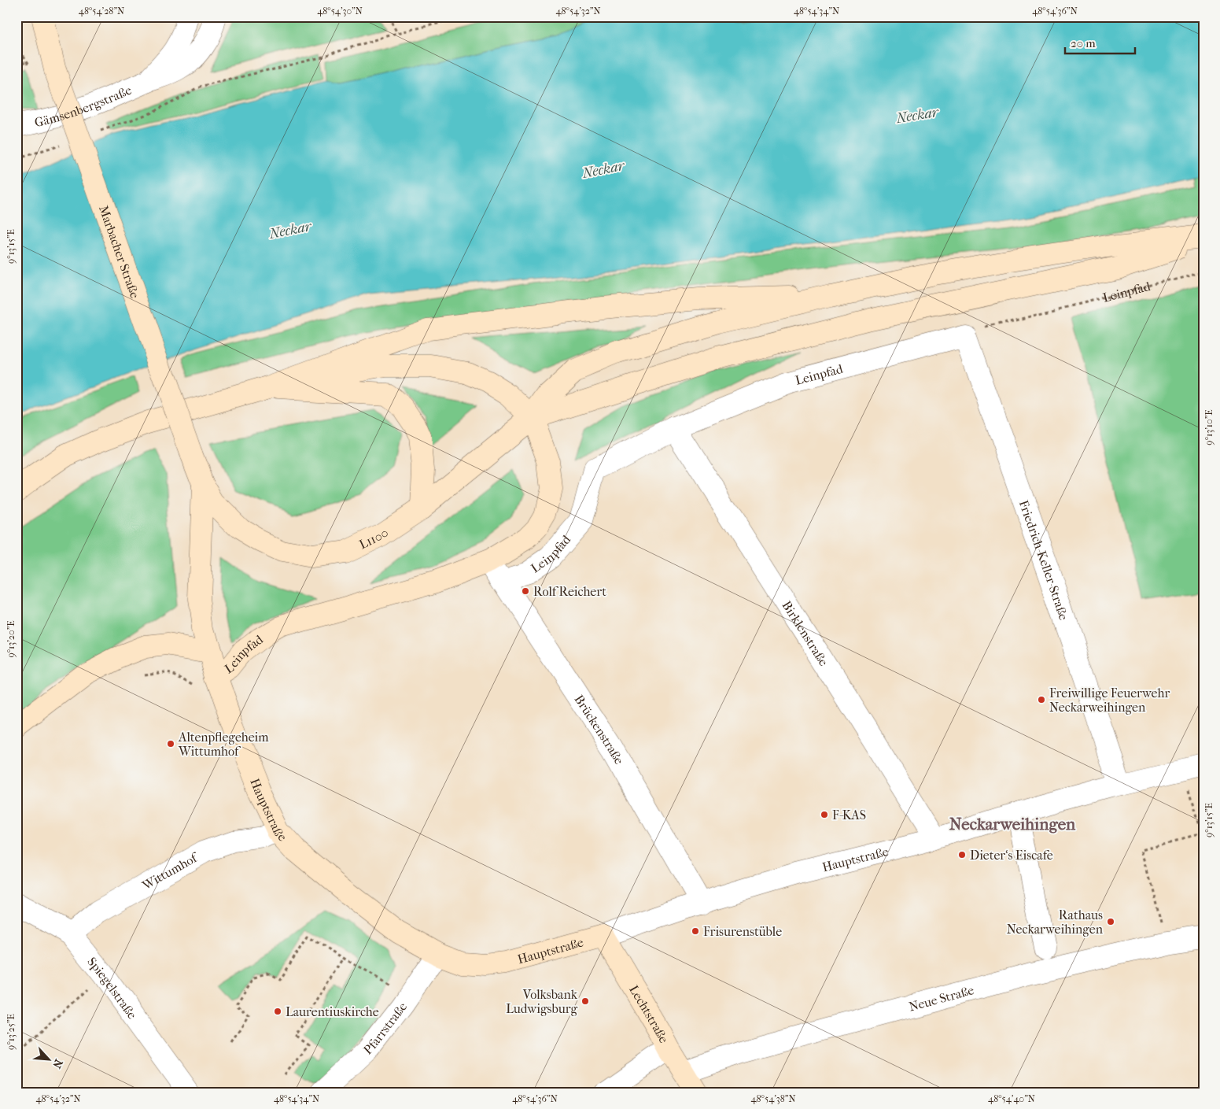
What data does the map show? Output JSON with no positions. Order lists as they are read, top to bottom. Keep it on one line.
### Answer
{"streets":{"main road":["Marbacher Straße","Leinpfad","L1100","Hauptstraße","Lechtstraße"],"street":["Gämsenbergstraße","Friedrich-Keller-Straße","Birklenstraße","Brückenstraße","Wittumhof","Spiegelstraße","Neue Straße","Pfarrstraße"]},"crossings":[["Marbacher Straße","L1100"],["Marbacher Straße","Hauptstraße"],["Leinpfad","L1100"],["Leinpfad","Friedrich-Keller-Straße"],["Leinpfad","Birklenstraße"],["Leinpfad","Brückenstraße"],["Leinpfad","Hauptstraße"],["L1100","Hauptstraße"],["Friedrich-Keller-Straße","Hauptstraße"],["Birklenstraße","Hauptstraße"],["Brückenstraße","Hauptstraße"],["Hauptstraße","Wittumhof"],["Hauptstraße","Lechtstraße"],["Hauptstraße","Pfarrstraße"],["Wittumhof","Spiegelstraße"],["Neue Straße","Lechtstraße"]],"districts":["Neckarweihingen"],"water":["Neckar"],"places":["Rolf Reichert","Freiwillige Feuerwehr Neckarweihingen","Altenpflegeheim Wittumhof","F-KAS","Dieter‘s Eiscafe","Rathaus Neckarweihingen","Frisurenstüble","Volksbank Ludwigsburg","Laurentiuskirche"],"scale_bar":"20 m","north":"bottom right","coordinates":["48°54'28\"N","48°54'30\"N","48°54'32\"N","48°54'34\"N","48°54'36\"N","9°13'15\"E","9°13'10\"E","9°13'20\"E","9°13'25\"E","48°54'38\"N","48°54'40\"N"]}
